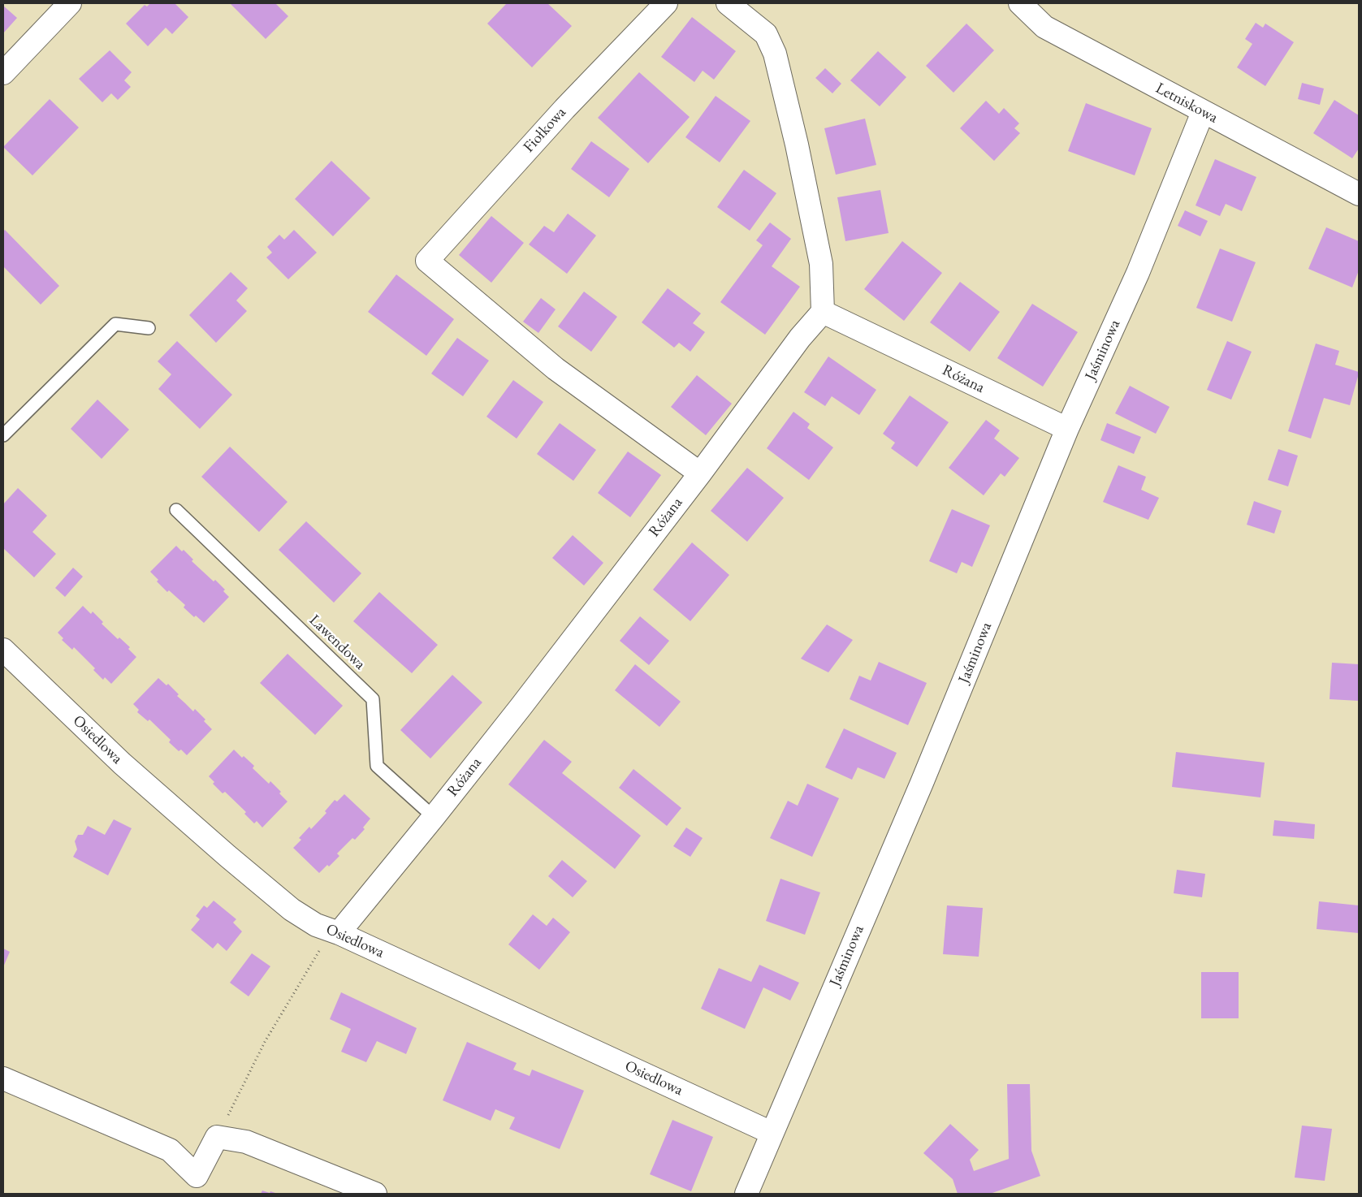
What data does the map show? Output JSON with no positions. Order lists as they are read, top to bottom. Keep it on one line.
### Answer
{"streets":{"street":["Letniskowa","Fiołkowa","Jaśminowa","Różana","Osiedlowa"],"lane":["Lawendowa"]},"crossings":[["Letniskowa","Jaśminowa"],["Fiołkowa","Różana"],["Jaśminowa","Różana"],["Jaśminowa","Osiedlowa"],["Różana","Lawendowa"],["Różana","Osiedlowa"]]}
